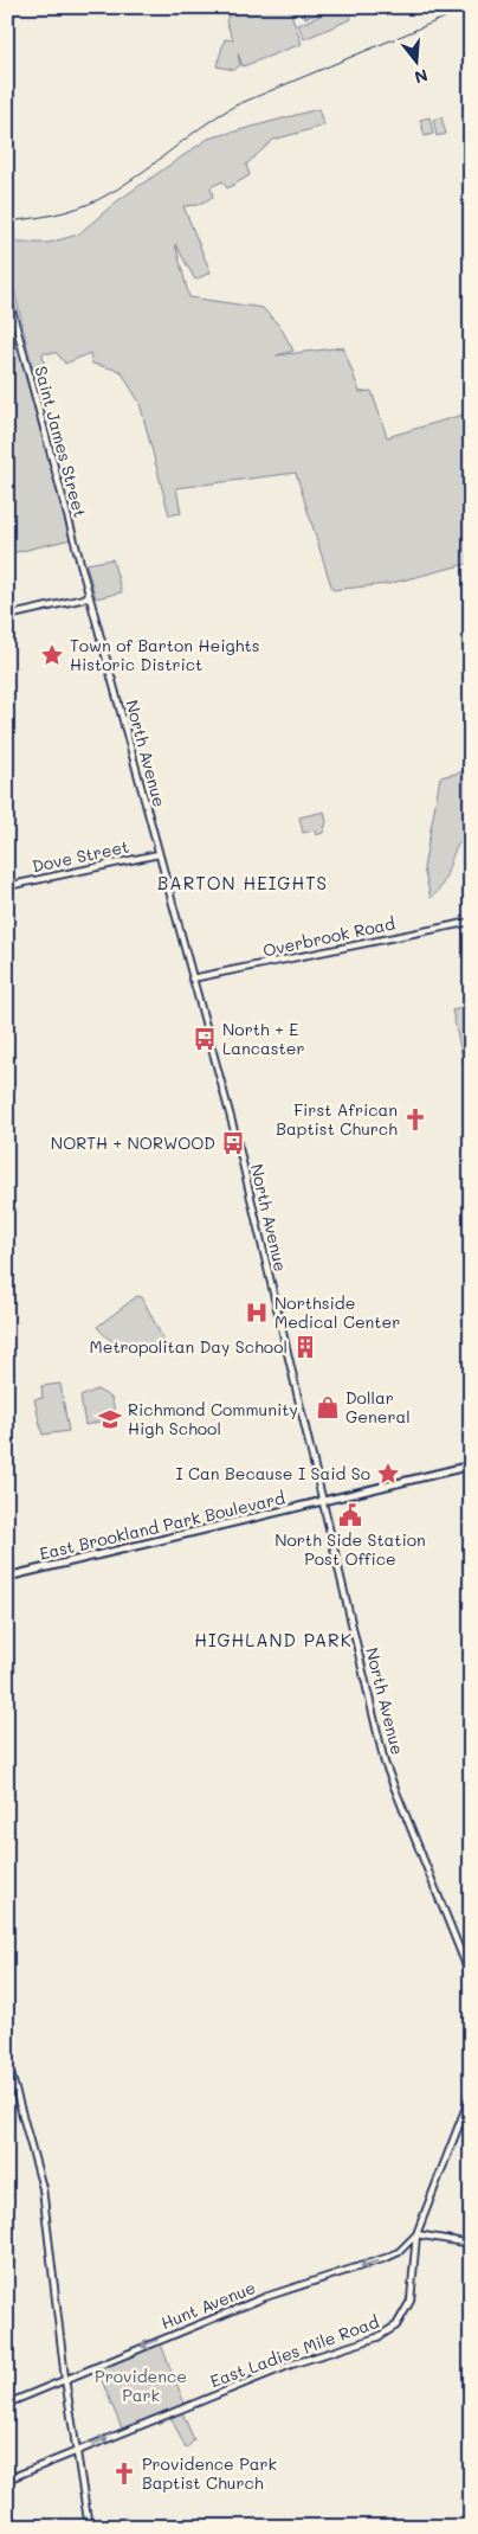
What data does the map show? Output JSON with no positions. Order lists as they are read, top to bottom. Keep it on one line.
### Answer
{"streets":{"main road":["East Brookland Park Boulevard"],"street":["Saint James Street","North Avenue","Dove Street","Overbrook Road","Hunt Avenue","East Ladies Mile Road"]},"crossings":[["Saint James Street","North Avenue"],["North Avenue","Dove Street"],["North Avenue","Overbrook Road"],["North Avenue","East Brookland Park Boulevard"],["Hunt Avenue","East Ladies Mile Road"]],"one_way":["Hunt Avenue","East Ladies Mile Road"],"districts":["BARTON HEIGHTS","HIGHLAND PARK"],"parks":["Providence Park"],"places":{"place":["Town of Barton Heights Historic District","I Can Because I Said So"],"bus stop":["North + E Lancaster","NORTH + NORWOOD"],"church":["First African Baptist Church","Providence Park Baptist Church"],"hospital":["Northside Medical Center"],"building":["Metropolitan Day School"],"shop":["Dollar General"],"school or university":["Richmond Community High School"],"public building":["North Side Station Post Office"]},"north":"bottom"}
